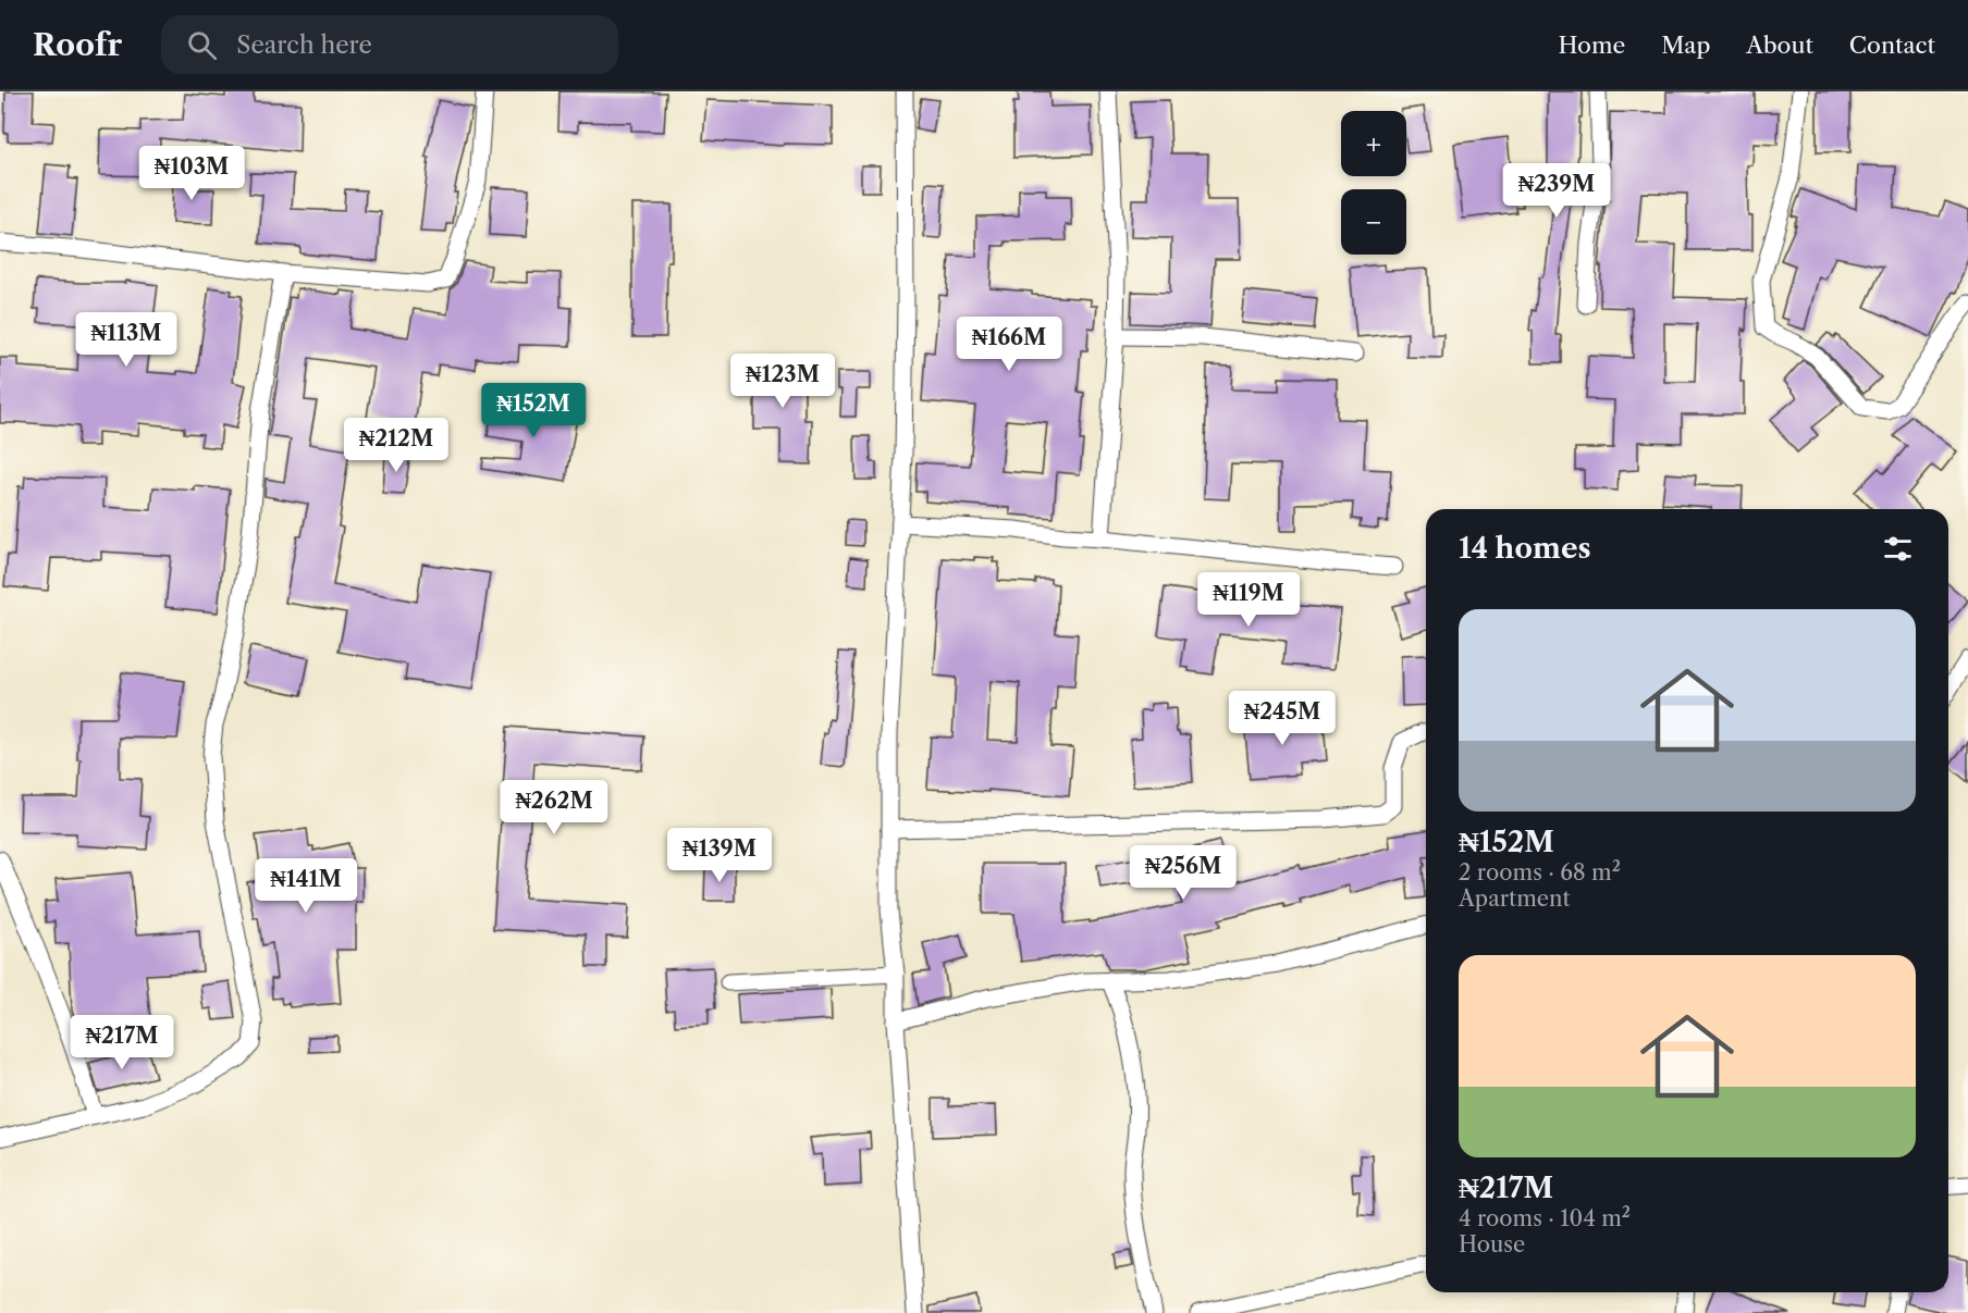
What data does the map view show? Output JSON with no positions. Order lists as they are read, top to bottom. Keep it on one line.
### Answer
{"page":{"header":"Roofr","search":"Search here","nav":["Home","Map","About","Contact"],"map_buttons":["+","−"],"price":["₦103M","₦239M","₦113M","₦166M","₦123M","₦152M","₦212M","₦119M","₦245M","₦262M","₦139M","₦256M","₦141M","₦217M"],"heading":"14 homes","list":[{"name":"₦152M","note":"2 rooms · 68 m² · Apartment"},{"name":"₦217M","note":"4 rooms · 104 m² · House"}]}}
